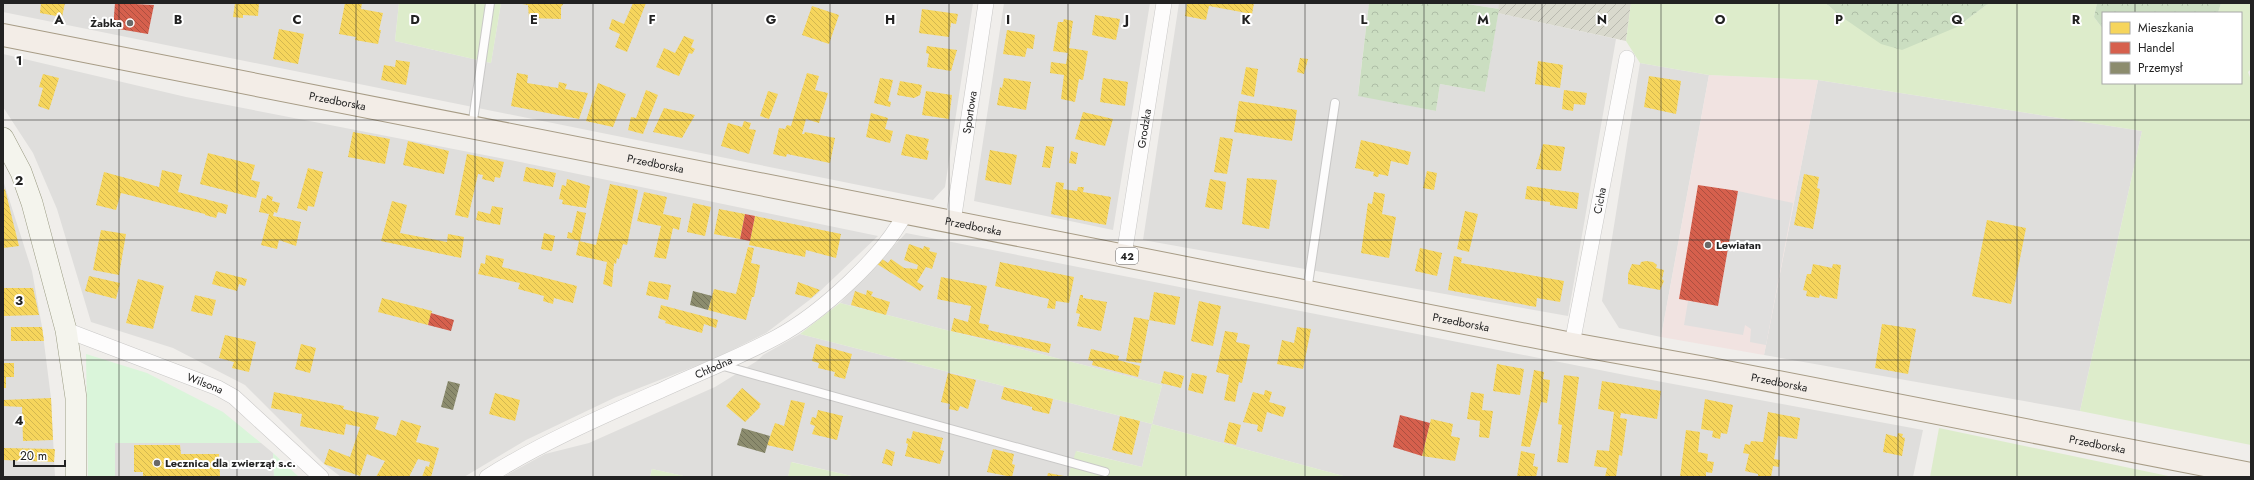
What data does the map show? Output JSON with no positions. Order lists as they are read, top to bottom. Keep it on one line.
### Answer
{"streets":{"main road":["Przedborska","42"],"street":["Sportowa","Grodzka","Cicha","Chłodna","Wilsona"]},"crossings":[["Przedborska","Sportowa"],["Przedborska","Grodzka"],["Przedborska","Cicha"],["Przedborska","Chłodna"]],"places":["Żabka","Lewiatan","Lecznica dla zwierząt s.c."],"legend":["Mieszkania","Handel","Przemysł"],"scale_bar":"20 m","grid":{"columns":["A","B","C","D","E","F","G","H","I","J","K","L","M","N","O","P","Q","R"],"rows":["1","2","3","4"]}}
